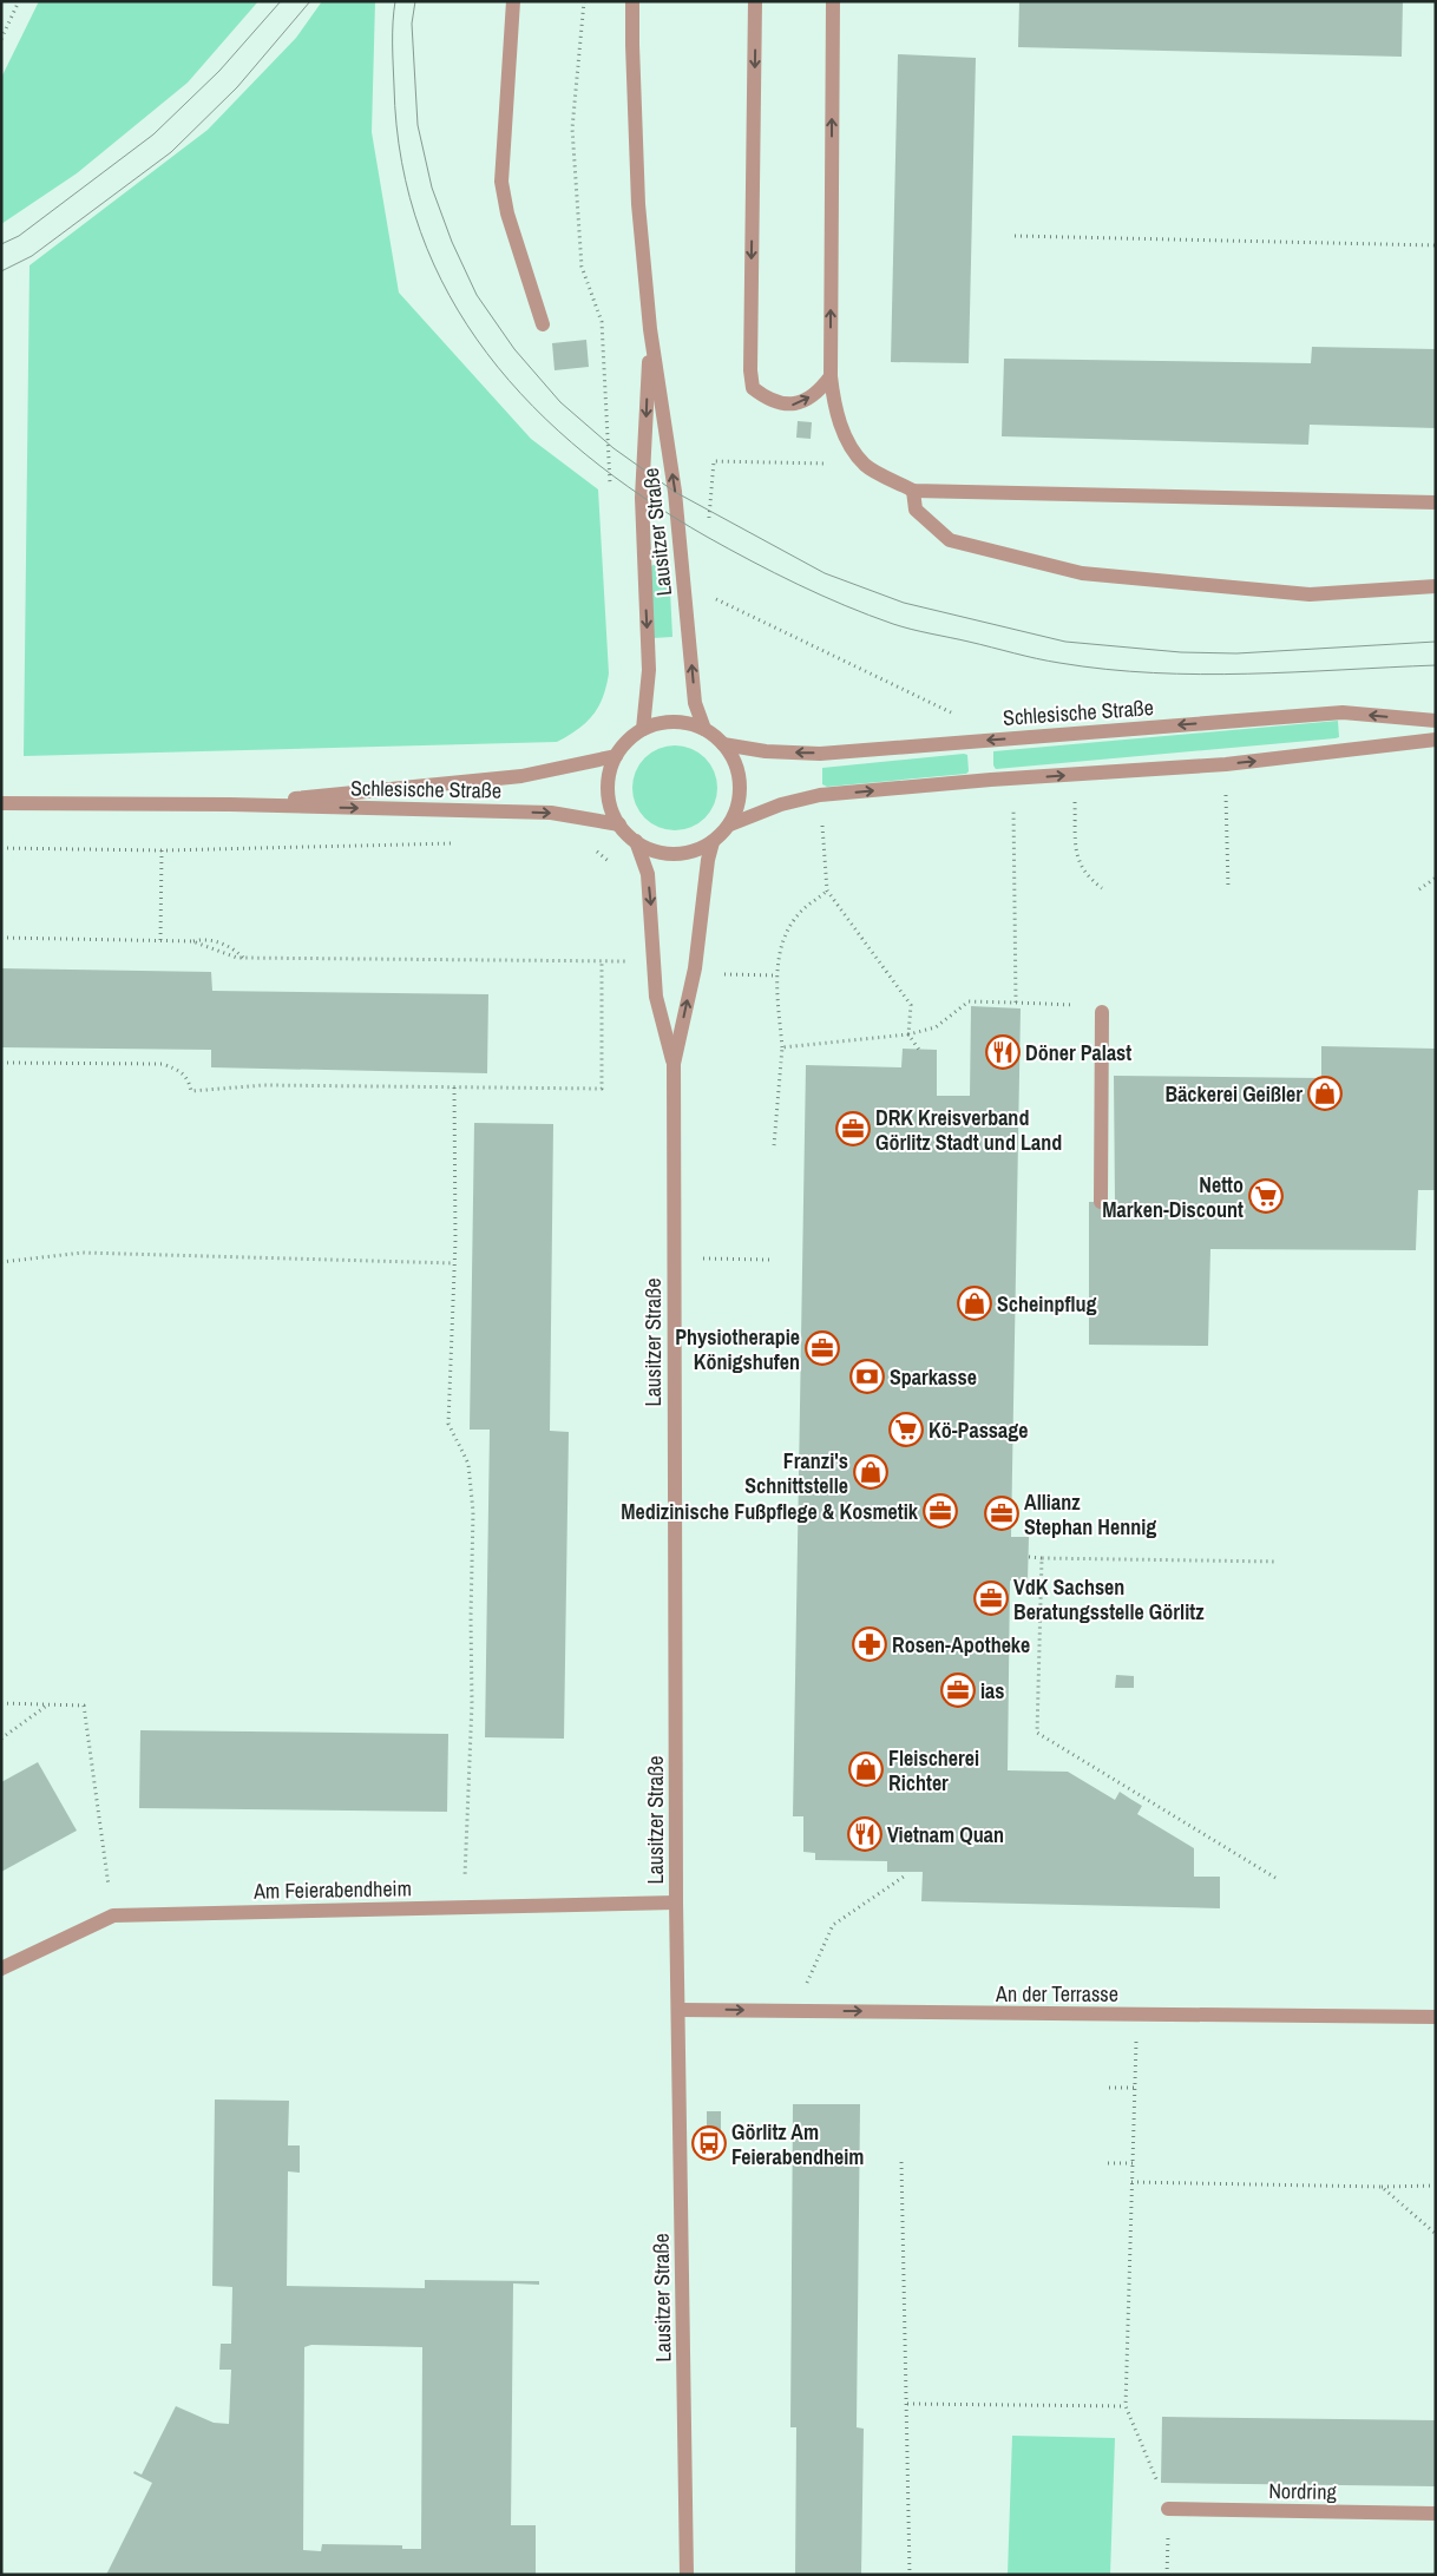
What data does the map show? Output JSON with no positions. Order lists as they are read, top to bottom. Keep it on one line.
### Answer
{"streets":{"street":["Lausitzer Straße","Schlesische Straße","Am Feierabendheim","An der Terrasse","Nordring"]},"crossings":[["Lausitzer Straße","Schlesische Straße"],["Lausitzer Straße","Am Feierabendheim"],["Lausitzer Straße","An der Terrasse"]],"one_way":["An der Terrasse"],"places":{"restaurant":["Döner Palast","Vietnam Quan"],"shop":["Bäckerei Geißler","Scheinpflug","Franzi's Schnittstelle","Fleischerei Richter"],"office":["DRK Kreisverband Görlitz Stadt und Land","Physiotherapie Königshufen","Medizinische Fußpflege & Kosmetik","Allianz Stephan Hennig","VdK Sachsen Beratungsstelle Görlitz","ias"],"supermarket":["Netto Marken-Discount","Kö-Passage"],"bank":["Sparkasse"],"pharmacy":["Rosen-Apotheke"],"bus stop":["Görlitz Am Feierabendheim"]}}
